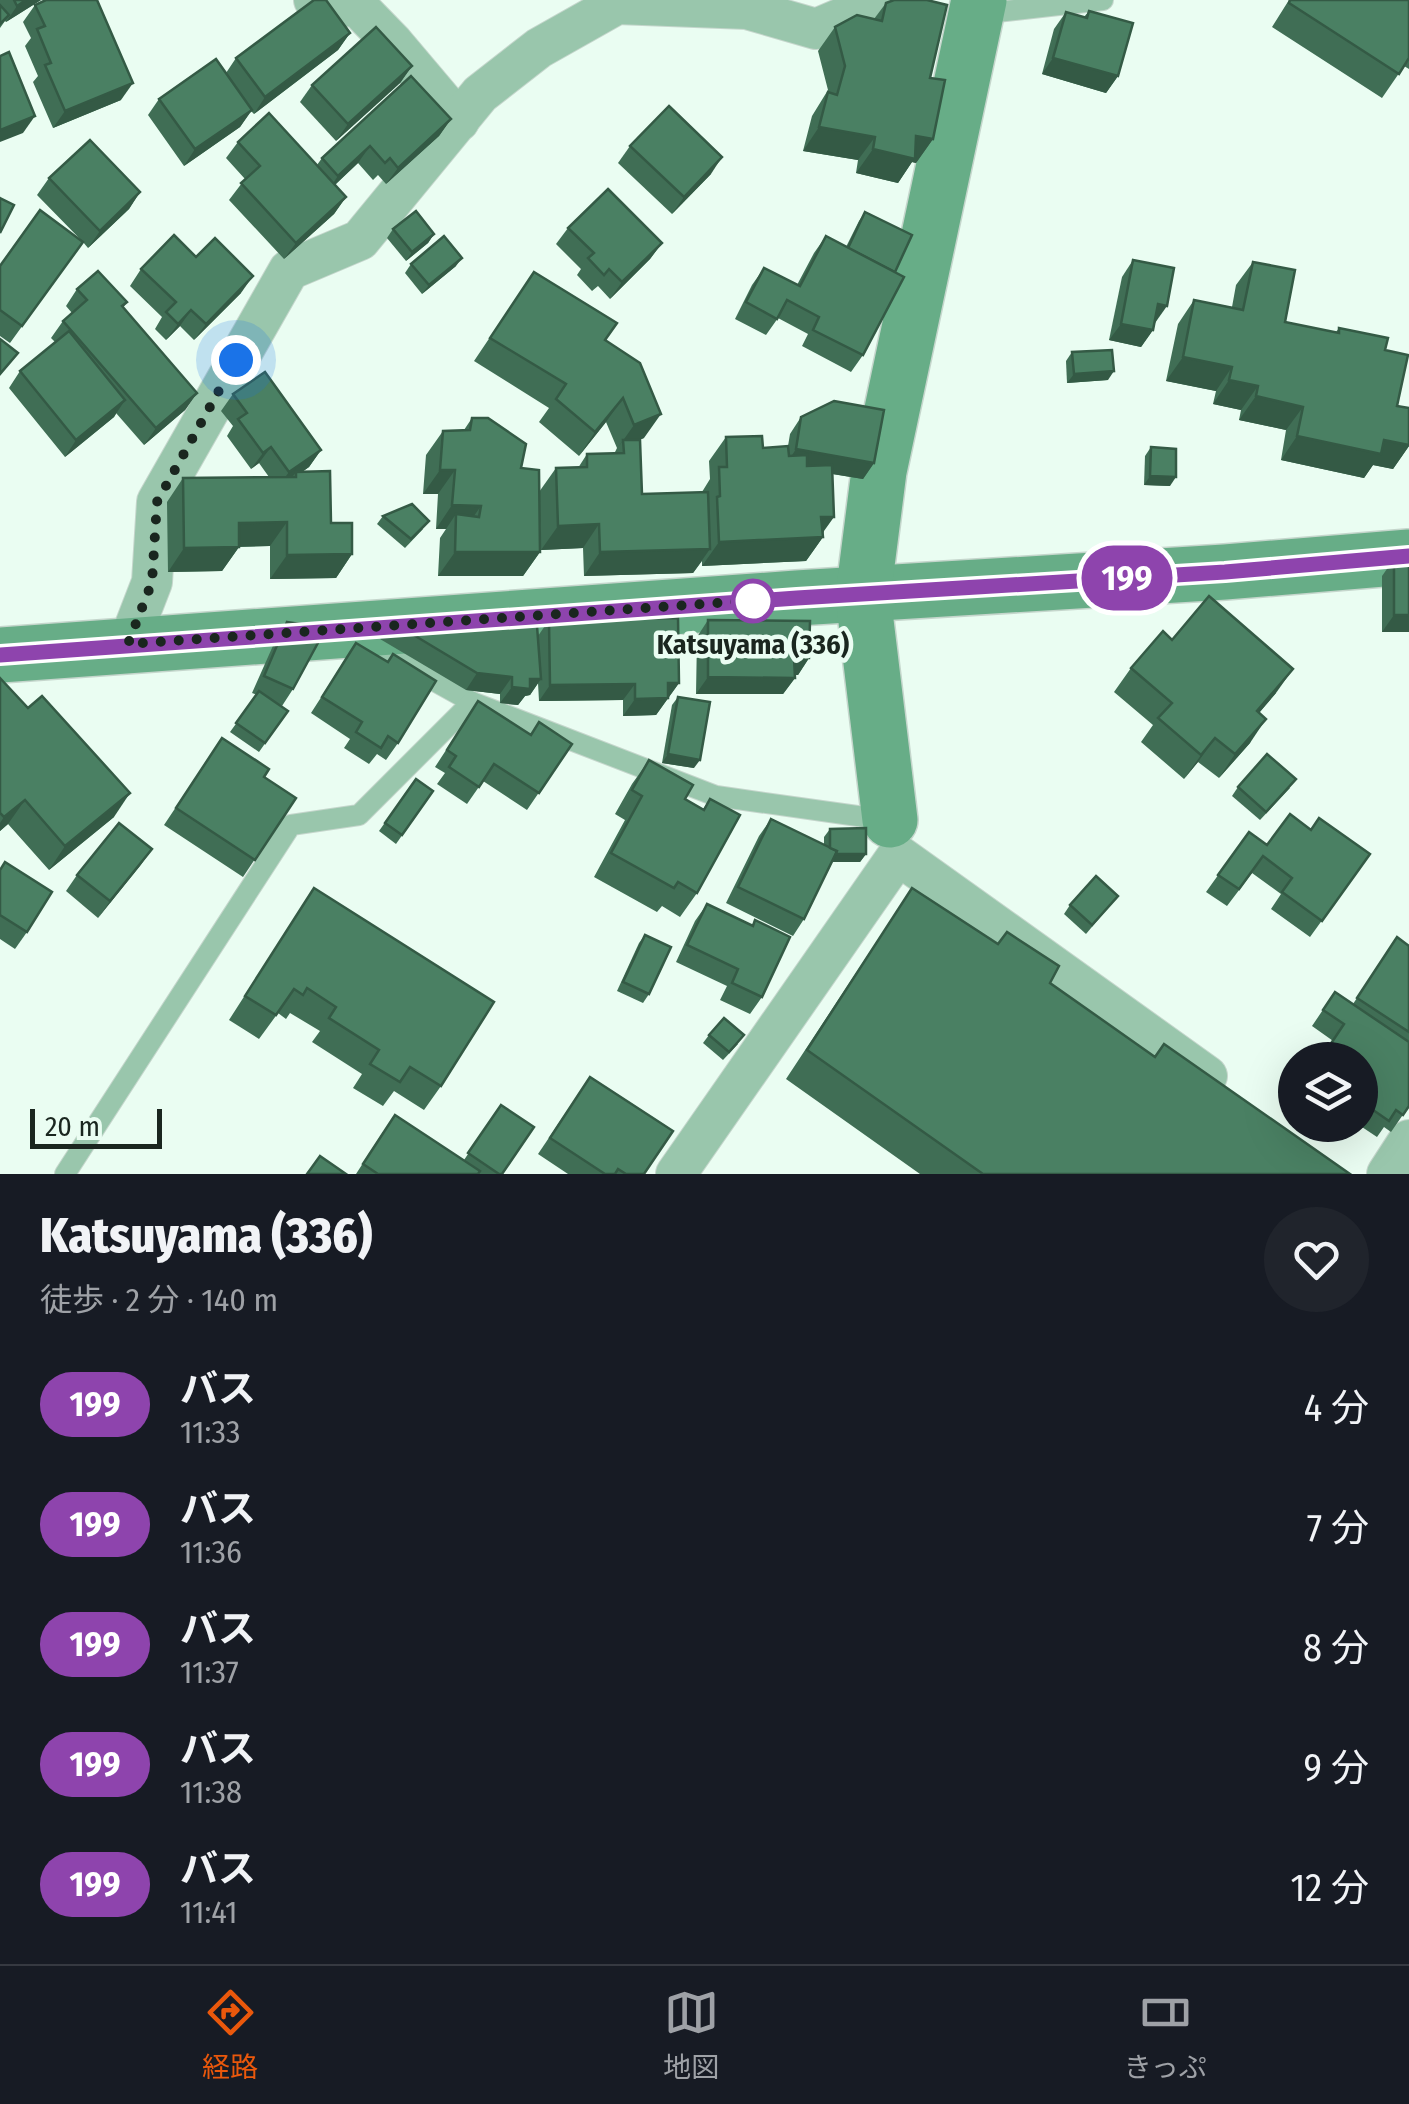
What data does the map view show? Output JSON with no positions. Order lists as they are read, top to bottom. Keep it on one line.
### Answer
{"places":["Katsuyama (336)"],"lines":["bus line 199"],"scale_bar":"20 m","page":{"on_map":"199","scale":"20 m","heading":["Katsuyama (336)","徒歩 · 2 分 · 140 m"],"list":[{"mark":"199","name":"バス","note":"11:33","value":"4 分"},{"mark":"199","name":"バス","note":"11:36","value":"7 分"},{"mark":"199","name":"バス","note":"11:37","value":"8 分"},{"mark":"199","name":"バス","note":"11:38","value":"9 分"},{"mark":"199","name":"バス","note":"11:41","value":"12 分"}],"tabs":["経路","地図","きっぷ"]}}
